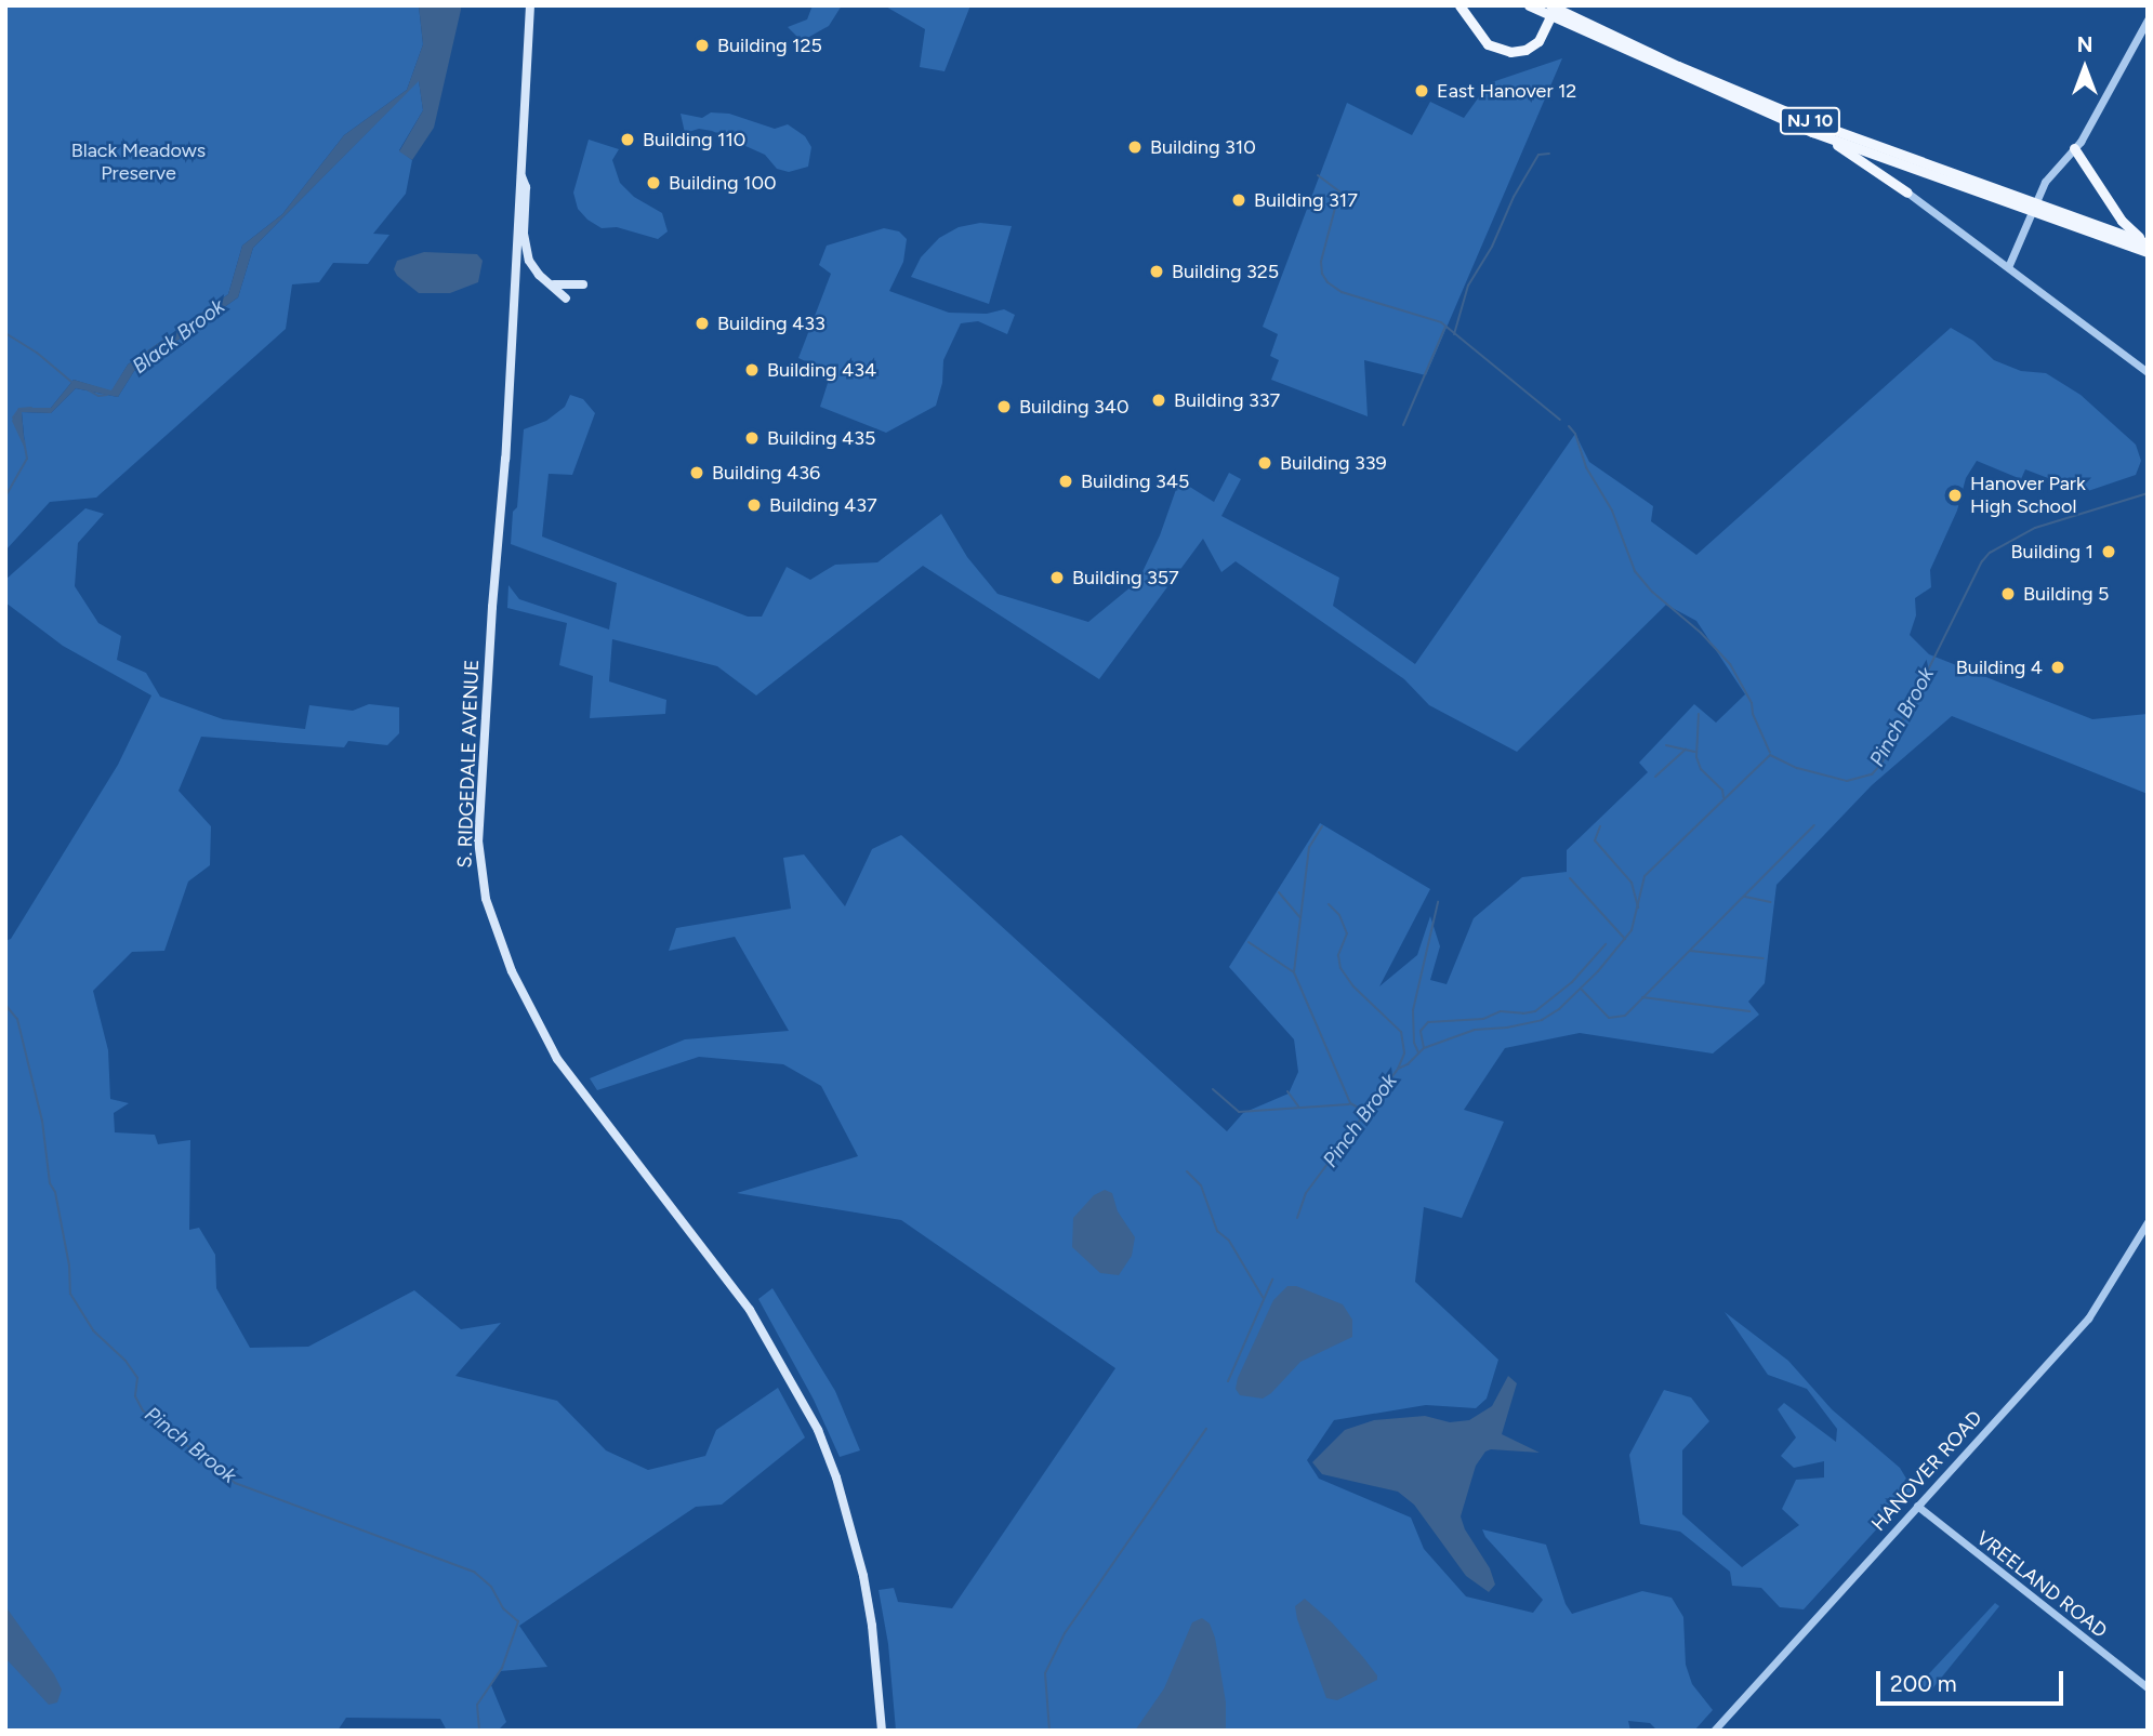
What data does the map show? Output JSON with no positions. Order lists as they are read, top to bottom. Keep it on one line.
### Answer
{"streets":{"main road":["NJ 10","S. RIDGEDALE AVENUE"],"street":["HANOVER ROAD","VREELAND ROAD"]},"crossings":[["HANOVER ROAD","VREELAND ROAD"]],"water":["Black Brook","Pinch Brook"],"parks":["Black Meadows Preserve"],"places":["Building 125","East Hanover 12","Building 110","Building 310","Building 100","Building 317","Building 325","Building 433","Building 434","Building 337","Building 340","Building 435","Building 339","Building 436","Building 345","Hanover Park High School","Building 437","Building 1","Building 357","Building 5","Building 4"],"scale_bar":"200 m","north":"top"}
